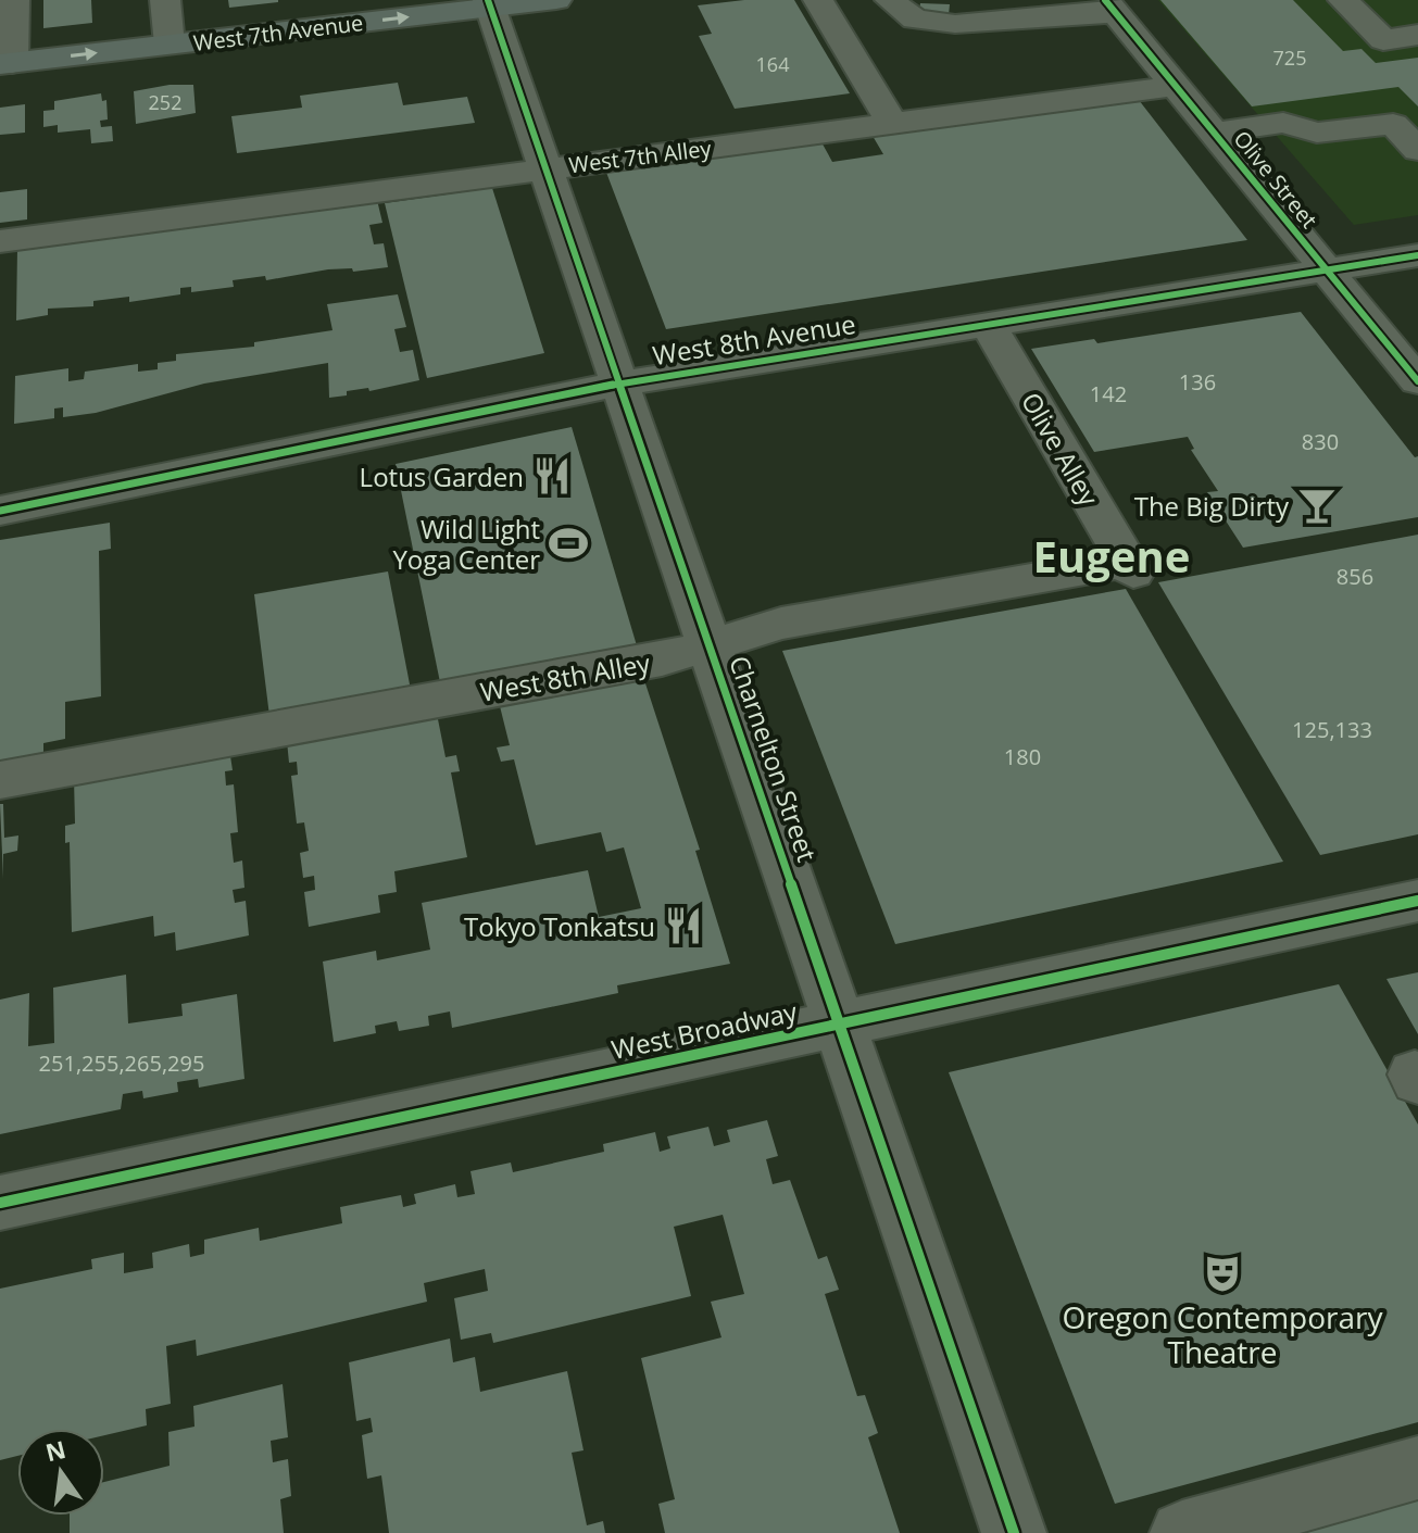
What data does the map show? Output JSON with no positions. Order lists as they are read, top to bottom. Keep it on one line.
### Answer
{"streets":{"main road":["West 7th Avenue"],"street":["West 7th Alley","Olive Street","West 8th Avenue","Olive Alley","West 8th Alley","Charnelton Street","West Broadway"]},"crossings":[["West 7th Avenue","Charnelton Street"],["West 7th Alley","Olive Street"],["West 7th Alley","Charnelton Street"],["Olive Street","West 8th Avenue"],["West 8th Avenue","Olive Alley"],["West 8th Avenue","Charnelton Street"],["Olive Alley","West 8th Alley"],["West 8th Alley","Charnelton Street"],["Charnelton Street","West Broadway"]],"one_way":["West 7th Avenue"],"districts":["Eugene"],"places":{"restaurant":["Lotus Garden","Tokyo Tonkatsu"],"bar":["The Big Dirty"],"sports":["Wild Light Yoga Center"],"theatre":["Oregon Contemporary Theatre"]},"house_numbers":["725","164","252","136","142","830","856","125,133","180","251,255,265,295"],"north":"top"}
